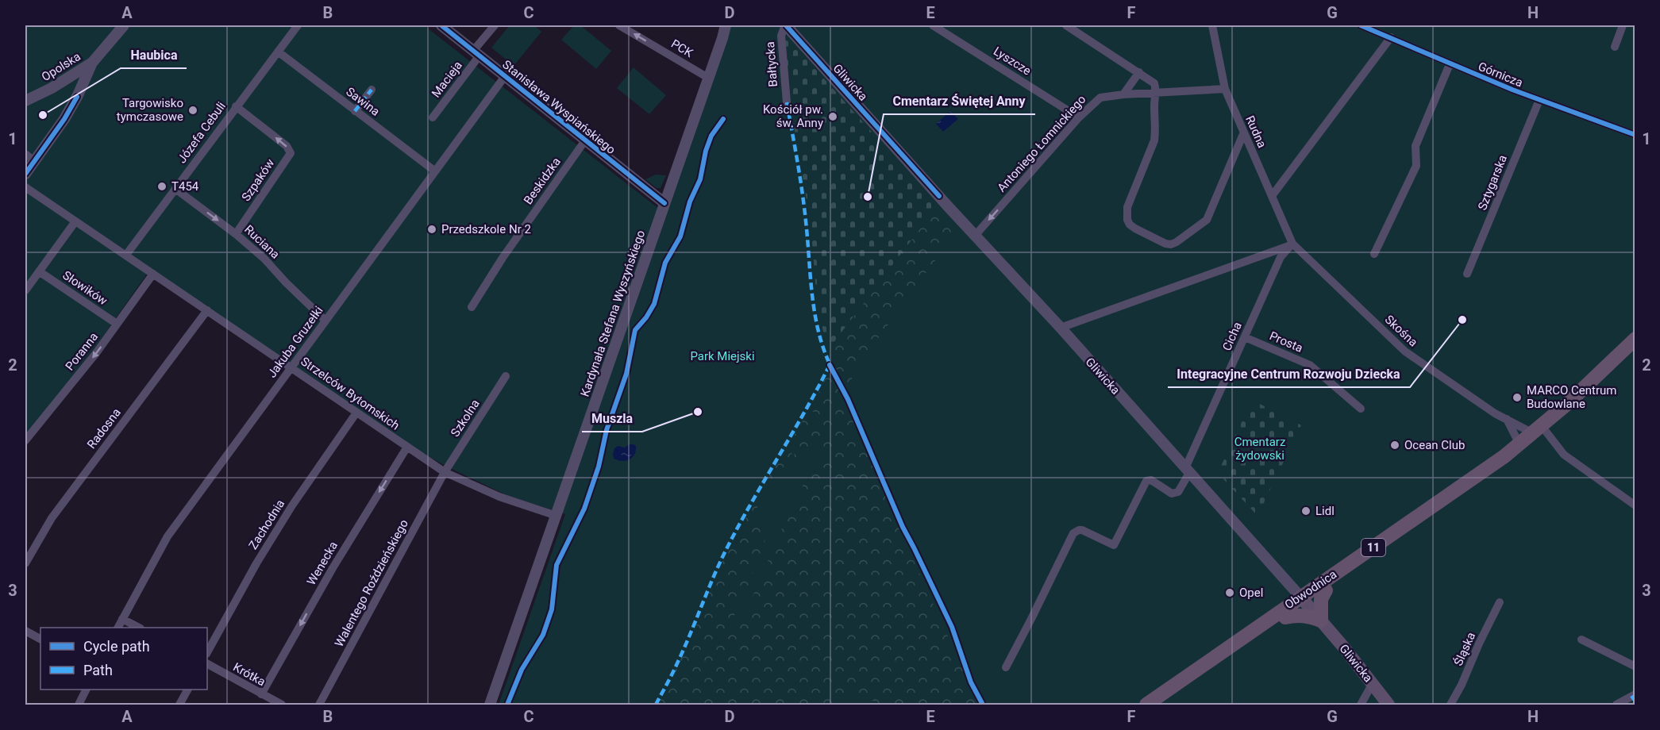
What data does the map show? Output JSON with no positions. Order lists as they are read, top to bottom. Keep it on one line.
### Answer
{"streets":{"highway":["11","Obwodnica"],"main road":["Gliwicka"],"street":["PCK","Lyszcze","Bałtycka","Opolska","Górnicza","Macieja","Sawina","Stanisława Wyspiańskiego","Rudna","Józefa Cebuli","Antoniego Łomnickiego","Szpaków","Beskidzka","Sztygarska","Ruciana","Słowików","Kardynała Stefana Wyszyńskiego","Skośna","Cicha","Jakuba Gruzełki","Prosta","Poranna","Strzelców Bytomskich","Szkolna","Radosna","Zachodnia","Wenecka","Walentego Roździeńskiego","Śląska","Krótka"]},"crossings":[["PCK","Kardynała Stefana Wyszyńskiego"],["Lyszcze","Antoniego Łomnickiego"],["Bałtycka","Gliwicka"],["Górnicza","Sztygarska"],["Macieja","Stanisława Wyspiańskiego"],["Gliwicka","Antoniego Łomnickiego"],["Gliwicka","Cicha"],["Gliwicka","Obwodnica"],["Sawina","Józefa Cebuli"],["Sawina","Jakuba Gruzełki"],["Stanisława Wyspiańskiego","Beskidzka"],["Stanisława Wyspiańskiego","Kardynała Stefana Wyszyńskiego"],["Stanisława Wyspiańskiego","Jakuba Gruzełki"],["Rudna","Antoniego Łomnickiego"],["Rudna","Skośna"],["Rudna","Cicha"],["Józefa Cebuli","Szpaków"],["Józefa Cebuli","Ruciana"],["Józefa Cebuli","Strzelców Bytomskich"],["Szpaków","Ruciana"],["Ruciana","Jakuba Gruzełki"],["Słowików","Poranna"],["Kardynała Stefana Wyszyńskiego","Strzelców Bytomskich"],["Skośna","Cicha"],["Skośna","Obwodnica"],["Cicha","Prosta"],["Jakuba Gruzełki","Strzelców Bytomskich"],["Poranna","Strzelców Bytomskich"],["Strzelców Bytomskich","Szkolna"],["Strzelców Bytomskich","Radosna"],["Strzelców Bytomskich","Zachodnia"],["Strzelców Bytomskich","Wenecka"],["Strzelców Bytomskich","Walentego Roździeńskiego"],["Szkolna","Walentego Roździeńskiego"],["Wenecka","Krótka"]],"one_way":["PCK","Antoniego Łomnickiego","Ruciana","Poranna","Wenecka"],"parks":["Park Miejski","Cmentarz żydowski"],"places":["Targowisko tymczasowe","Haubica","Kościół pw. św. Anny","T454","Cmentarz Świętej Anny","Przedszkole Nr 2","Integracyjne Centrum Rozwoju Dziecka","MARCO Centrum Budowlane","Muszla","Ocean Club","Lidl","Opel"],"legend":["Cycle path","Path"],"grid":{"columns":["A","B","C","D","E","F","G","H"],"rows":["1","2","3"]}}
